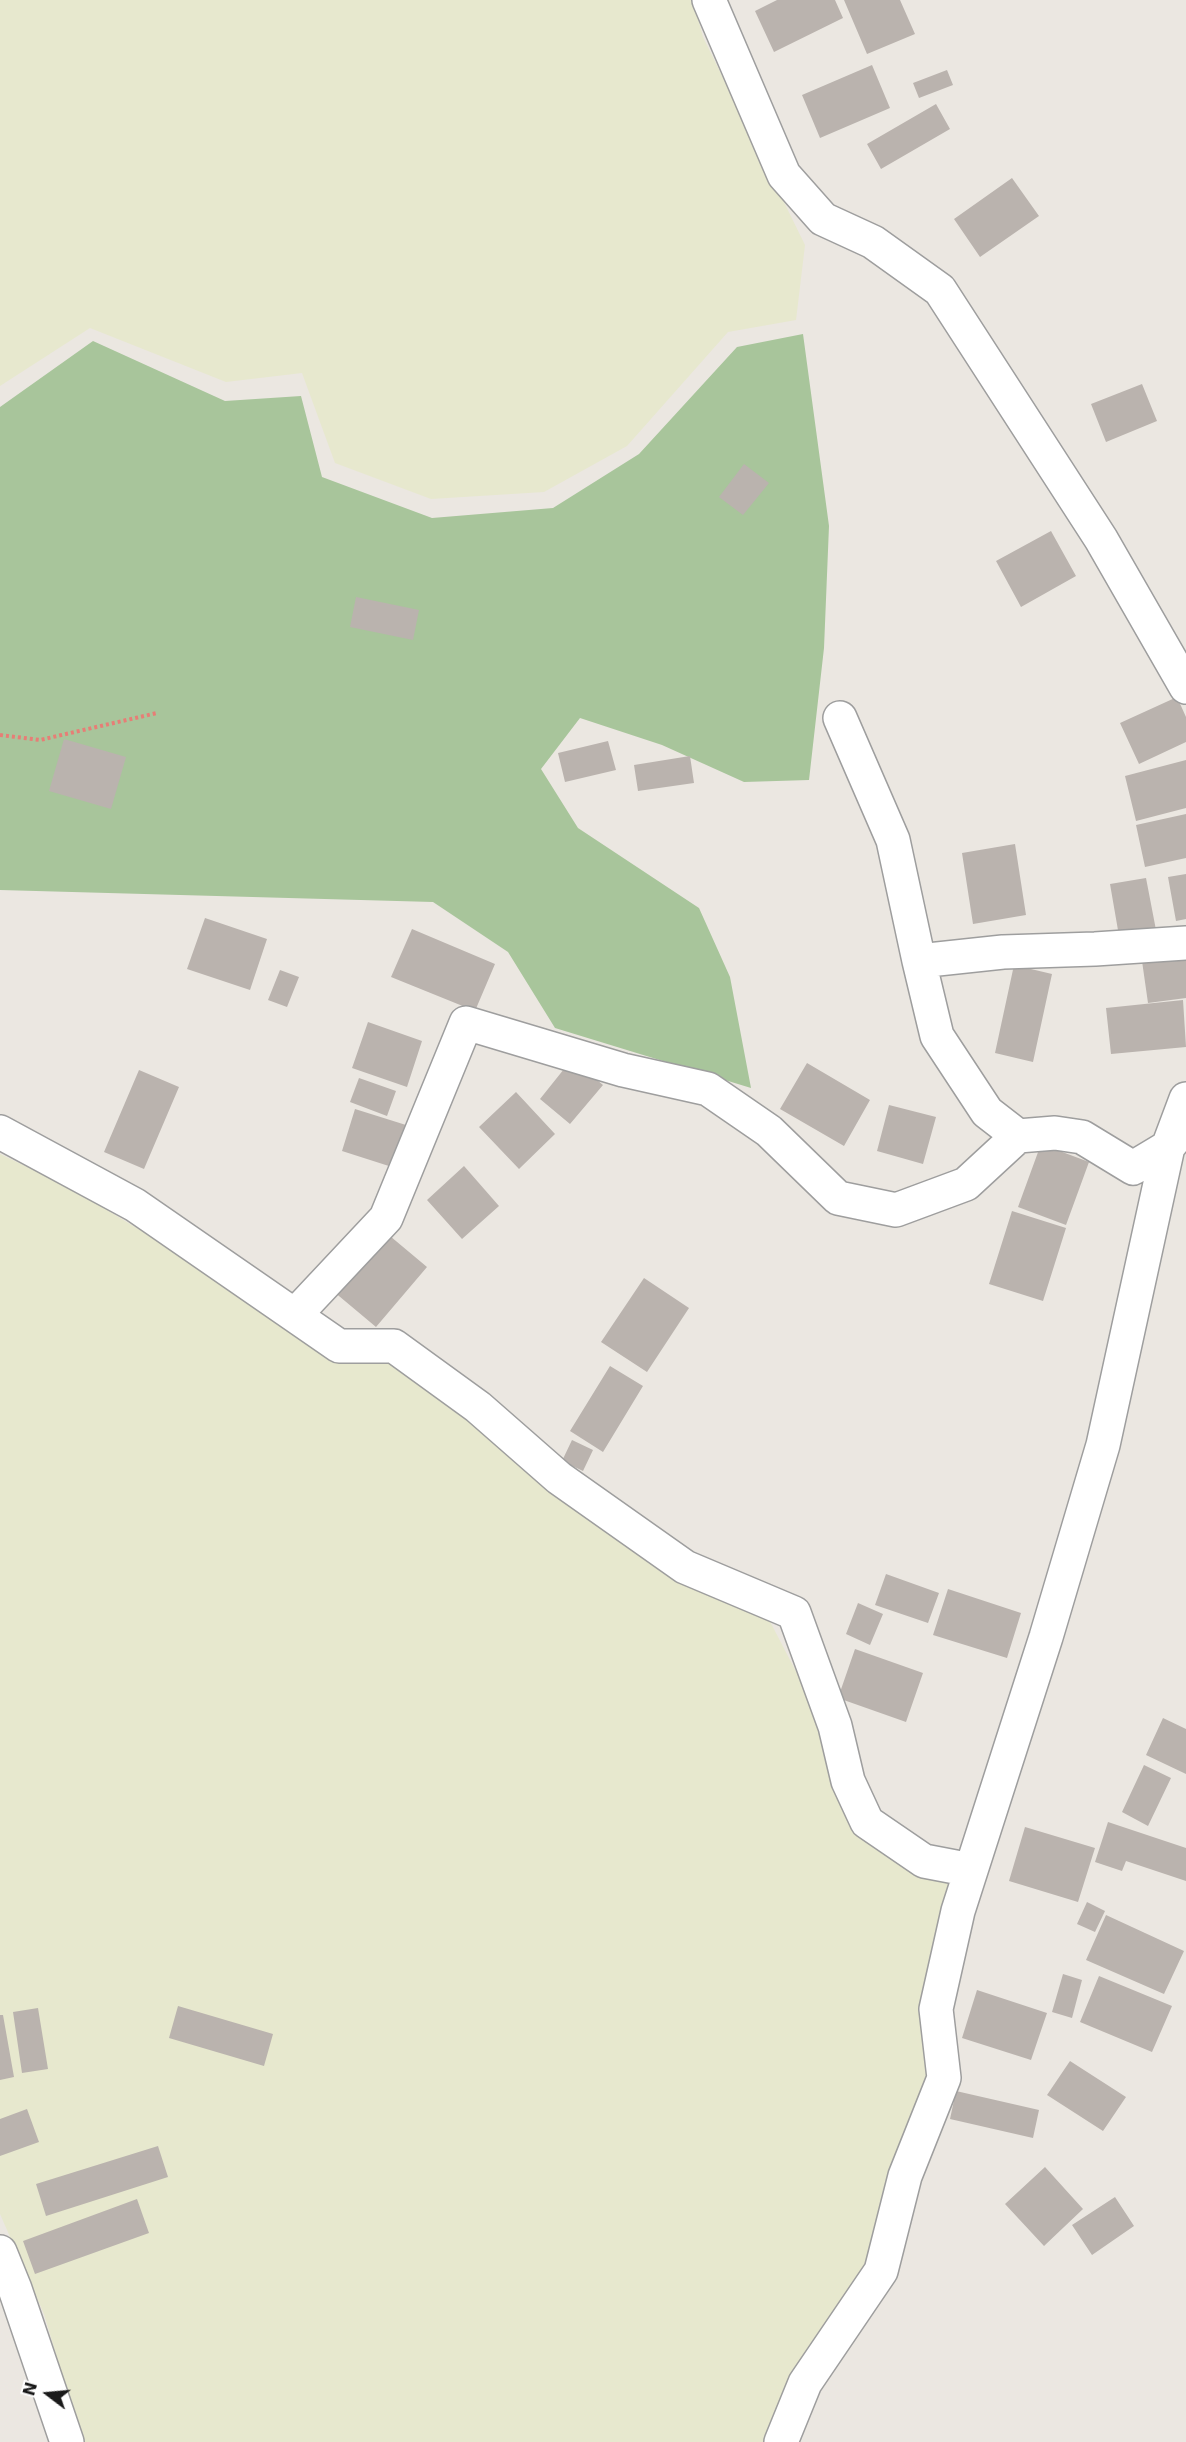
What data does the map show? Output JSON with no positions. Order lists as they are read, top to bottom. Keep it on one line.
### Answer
{"north":"left"}
